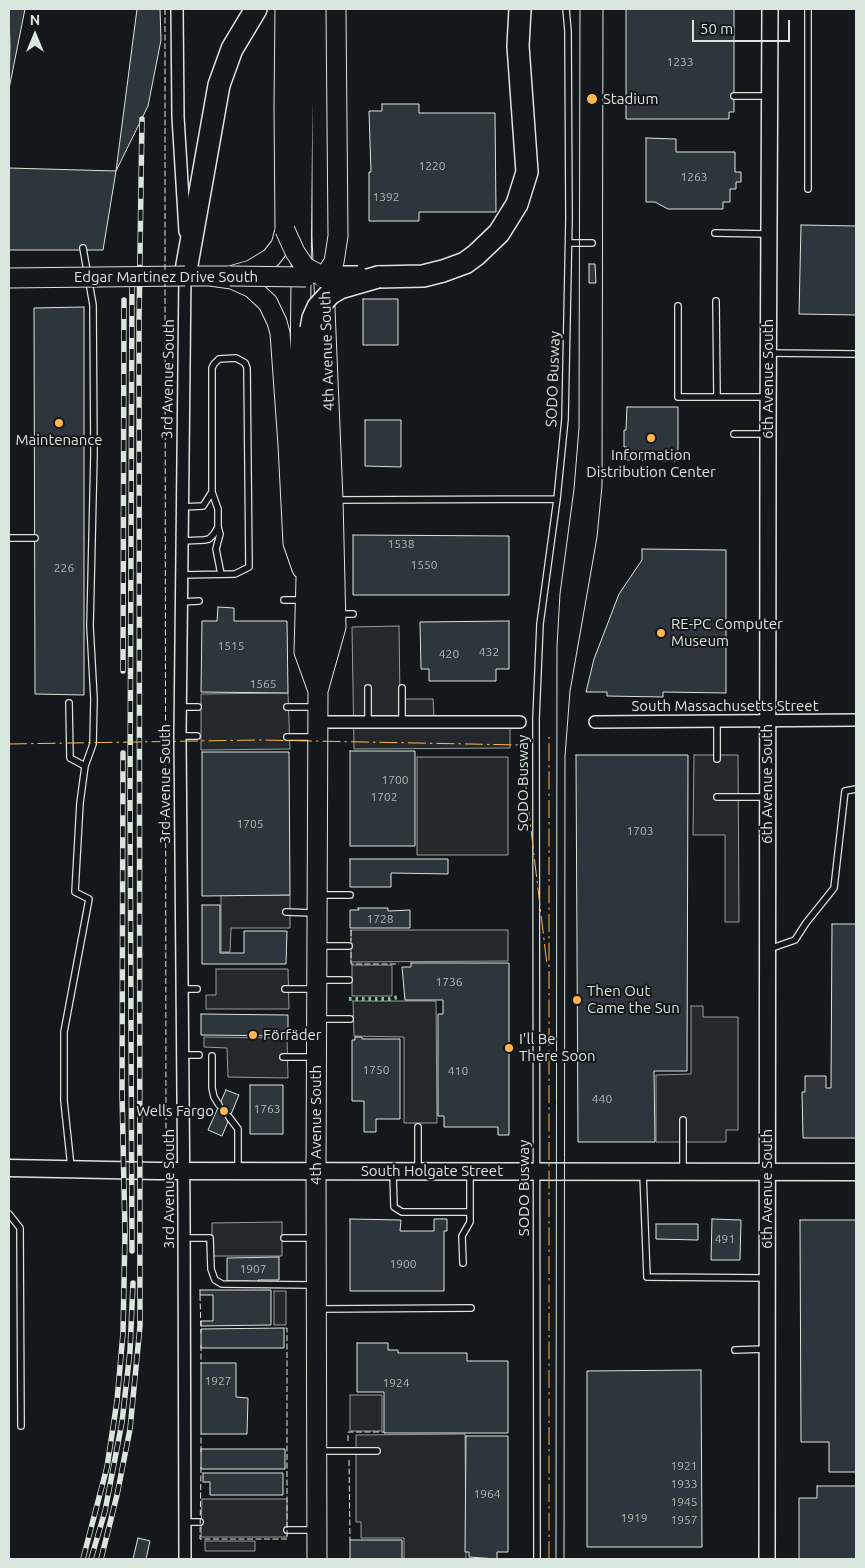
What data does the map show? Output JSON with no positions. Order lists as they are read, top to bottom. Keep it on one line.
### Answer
{"streets":{"main road":["Edgar Martinez Drive South","4th Avenue South","South Holgate Street"],"street":["3rd Avenue South","6th Avenue South","South Massachusetts Street"],"lane":["SODO Busway"]},"crossings":[["4th Avenue South","South Holgate Street"],["3rd Avenue South","South Holgate Street"],["SODO Busway","South Holgate Street"],["6th Avenue South","South Massachusetts Street"],["6th Avenue South","South Holgate Street"]],"places":["Stadium","Maintenance","Information Distribution Center","RE-PC Computer Museum","Then Out Came the Sun","Förfäder","I'll Be There Soon","Wells Fargo"],"house_numbers":["1233","1220","1263","1392","1538","1550","226","1515","432","420","1565","1700","1702","1705","1703","1728","1736","1750","410","440","1763","491","1900","1907","1927","1924","1921","1933","1964","1945","1919","1957"],"scale_bar":"50 m","north":"top"}
